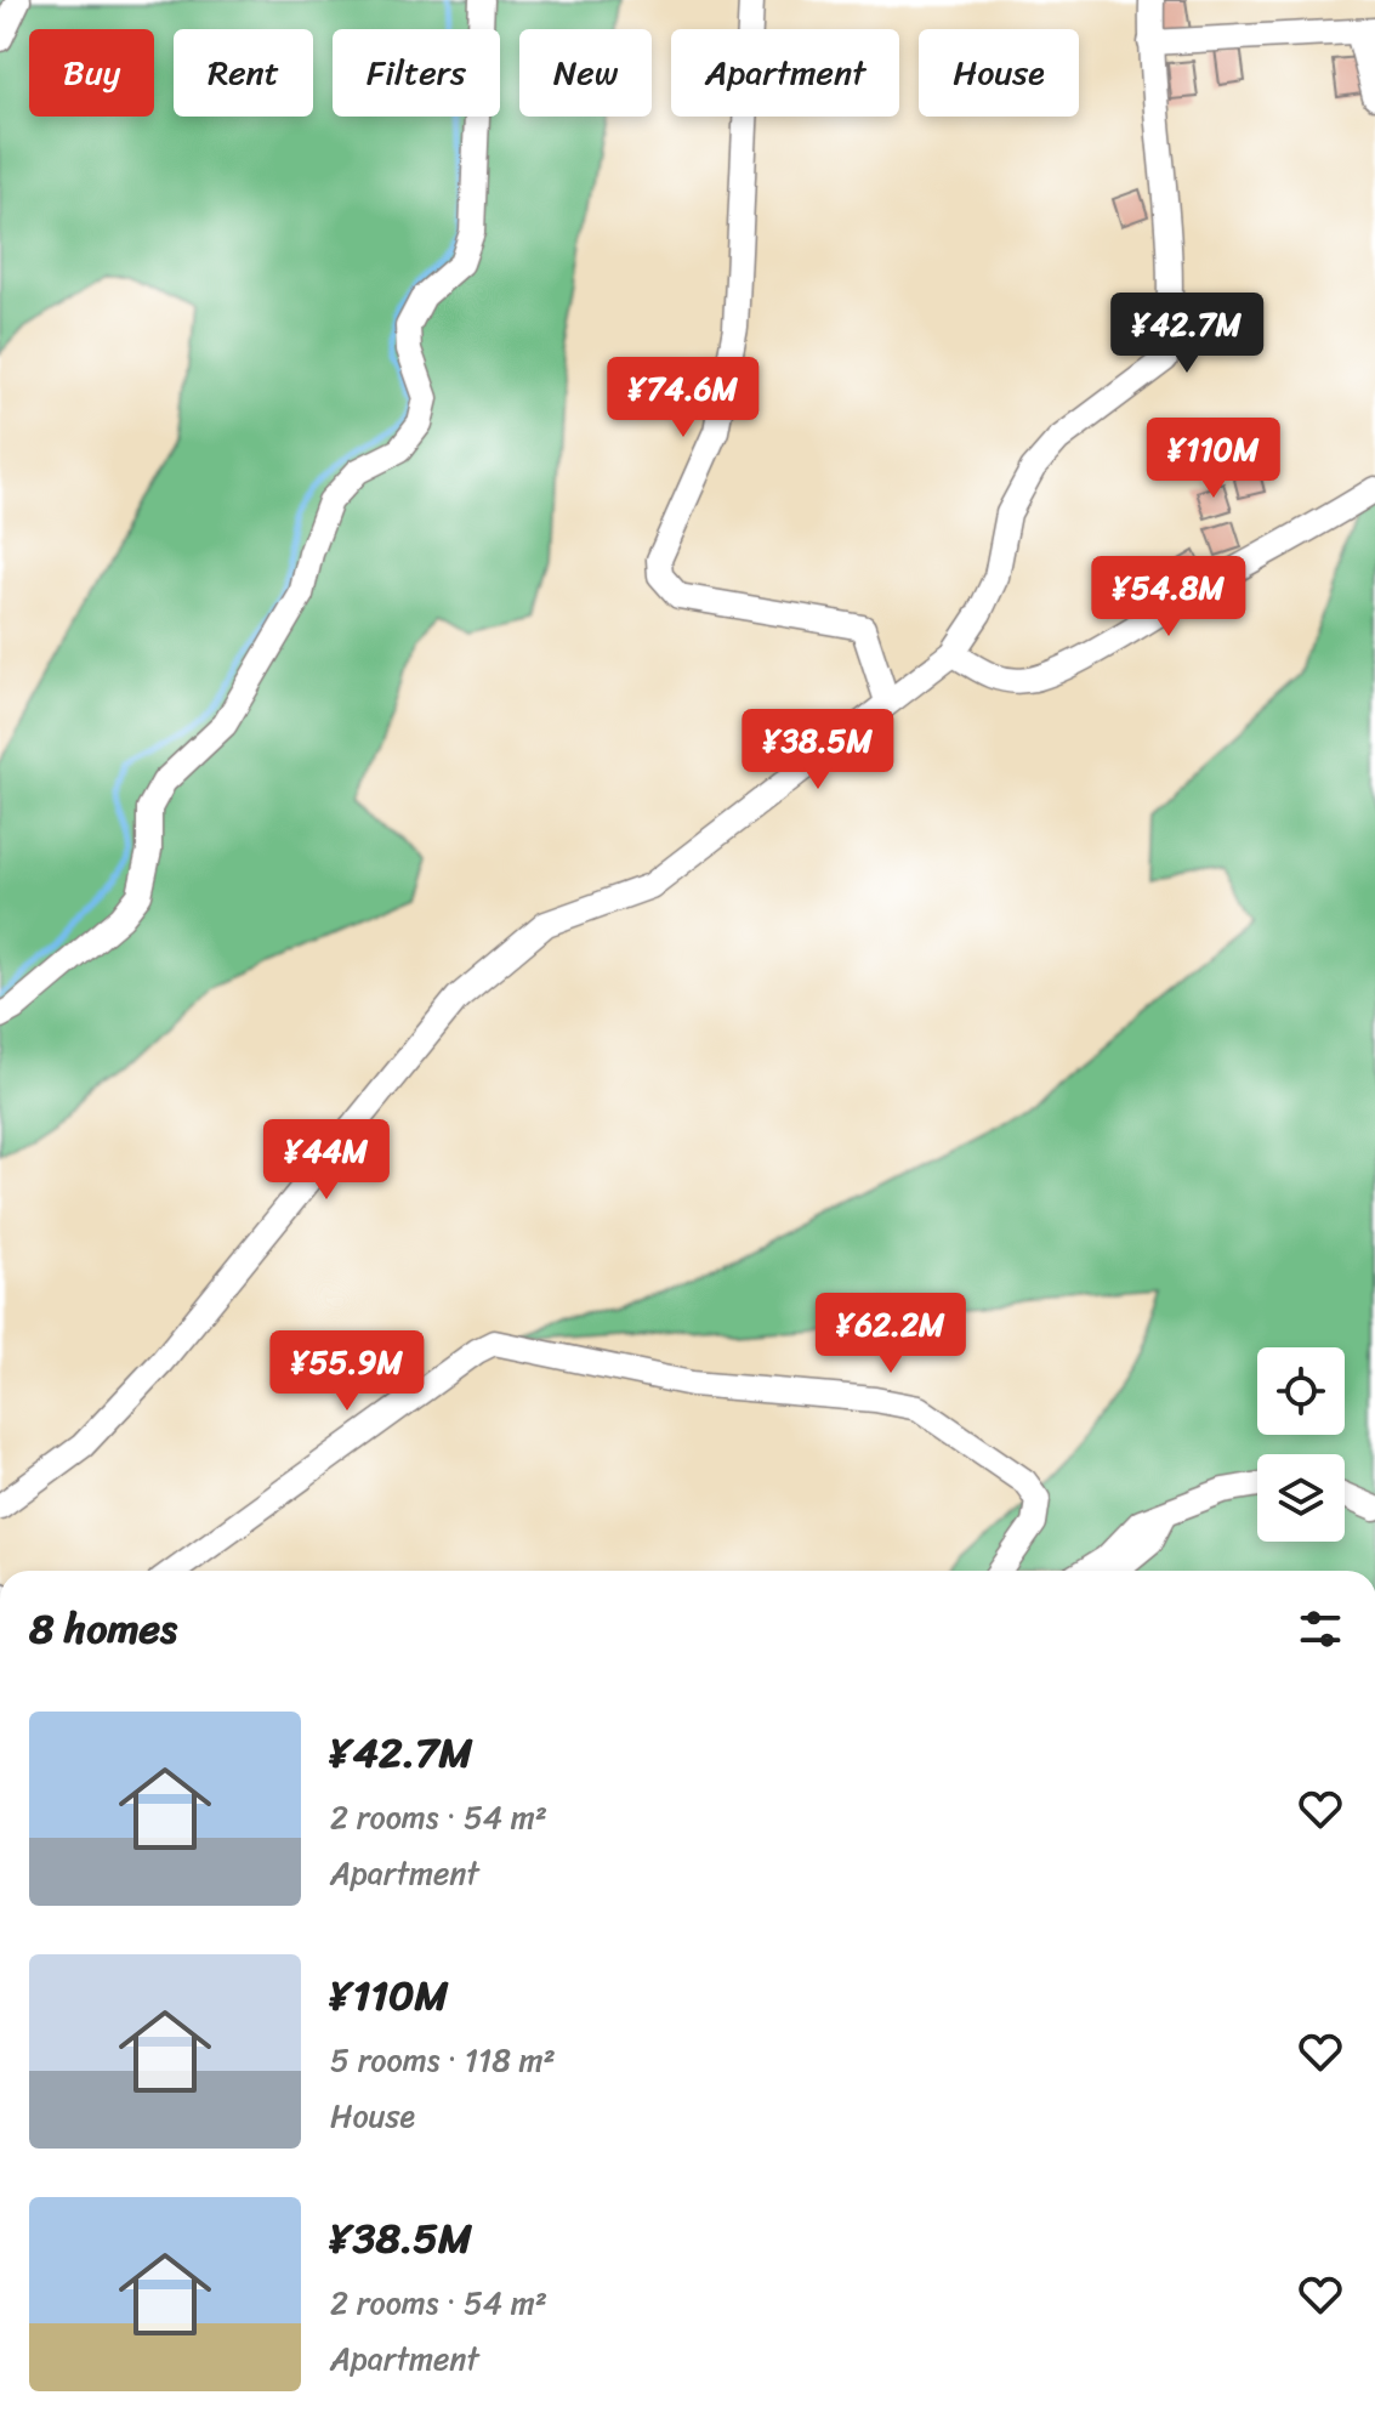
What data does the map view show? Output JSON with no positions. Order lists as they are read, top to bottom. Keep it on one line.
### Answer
{"page":{"chip":["Buy","Rent","Filters","New","Apartment","House"],"price":["¥42.7M","¥74.6M","¥110M","¥54.8M","¥38.5M","¥44M","¥62.2M","¥55.9M"],"heading":"8 homes","list":[{"name":"¥42.7M","note":"2 rooms · 54 m² · Apartment"},{"name":"¥110M","note":"5 rooms · 118 m² · House"},{"name":"¥38.5M","note":"2 rooms · 54 m² · Apartment"}]}}
